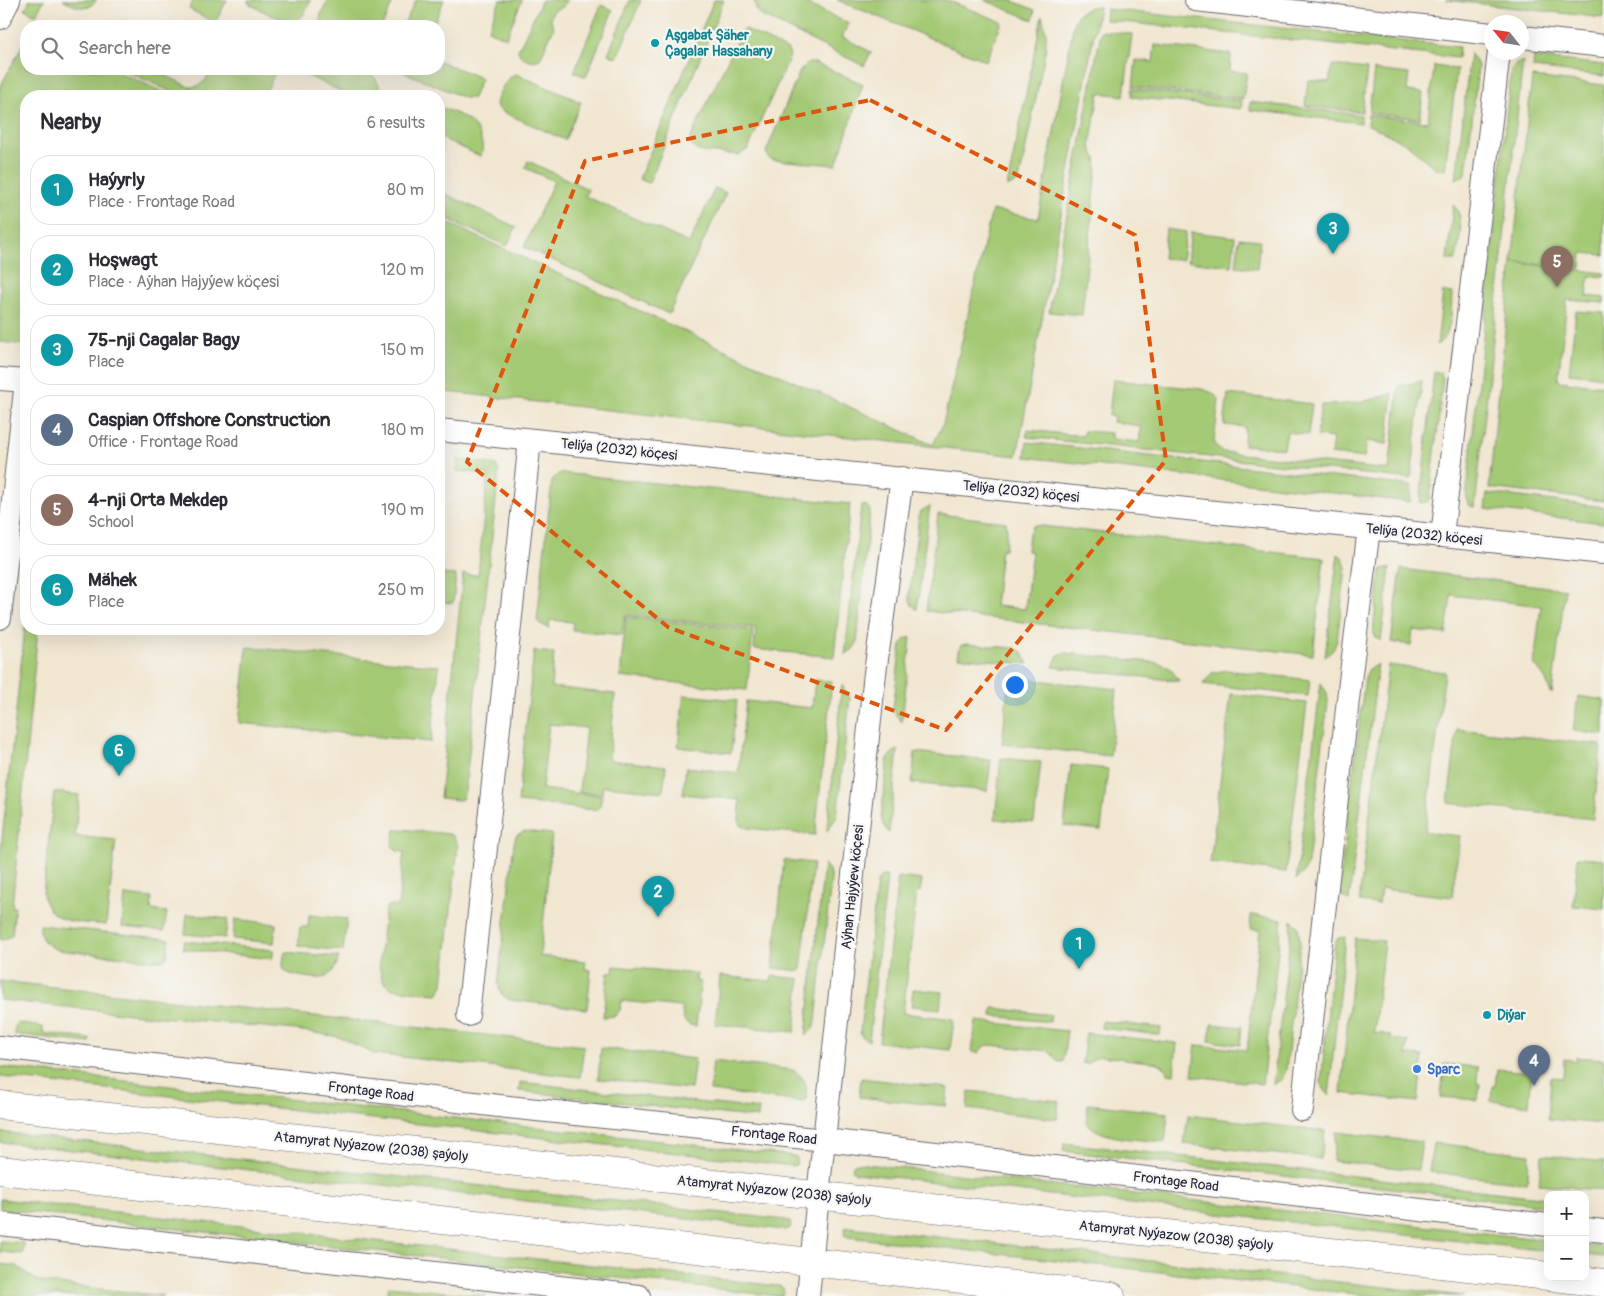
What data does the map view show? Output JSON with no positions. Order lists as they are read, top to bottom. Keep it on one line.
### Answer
{"streets":{"main road":["Atamyrat Nyýazow (2038) şaýoly"],"street":["Teliýa (2032) köçesi","Aýhan Hajyýew köçesi","Frontage Road"]},"crossings":[["Teliýa (2032) köçesi","Aýhan Hajyýew köçesi"],["Aýhan Hajyýew köçesi","Frontage Road"],["Aýhan Hajyýew köçesi","Atamyrat Nyýazow (2038) şaýoly"]],"places":["Aşgabat Şäher Çagalar Hassahany","Diýar","Sparc"],"north":"top left","page":{"search":"Search here","heading":["Nearby","6 results"],"list":[{"mark":"1","name":"Haýyrly","note":"Place · Frontage Road","value":"80 m"},{"mark":"2","name":"Hoşwagt","note":"Place · Aýhan Hajyýew köçesi","value":"120 m"},{"mark":"3","name":"75-nji Cagalar Bagy","note":"Place","value":"150 m"},{"mark":"4","name":"Caspian Offshore Construction","note":"Office · Frontage Road","value":"180 m"},{"mark":"5","name":"4-nji Orta Mekdep","note":"School","value":"190 m"},{"mark":"6","name":"Mähek","note":"Place","value":"250 m"}],"pins":["3","5","6","2","1","4"],"map_buttons":["+","−"]}}
